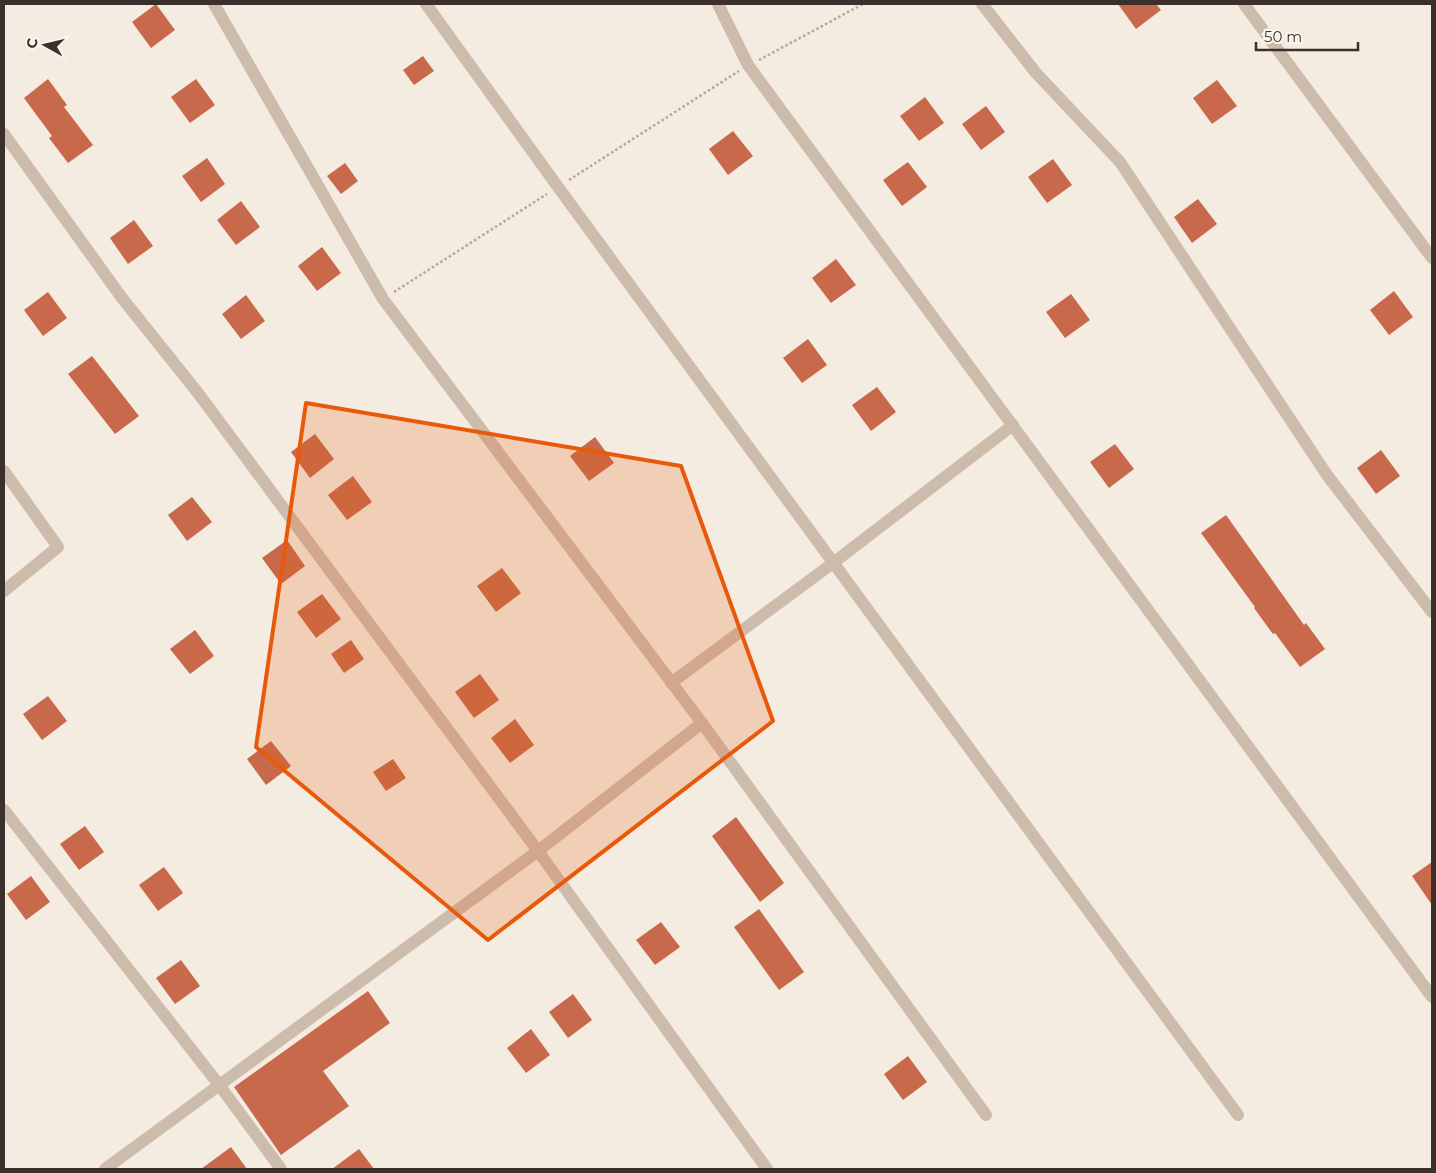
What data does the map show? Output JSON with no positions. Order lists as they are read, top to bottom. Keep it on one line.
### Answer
{"scale_bar":"50 m","north":"left"}
